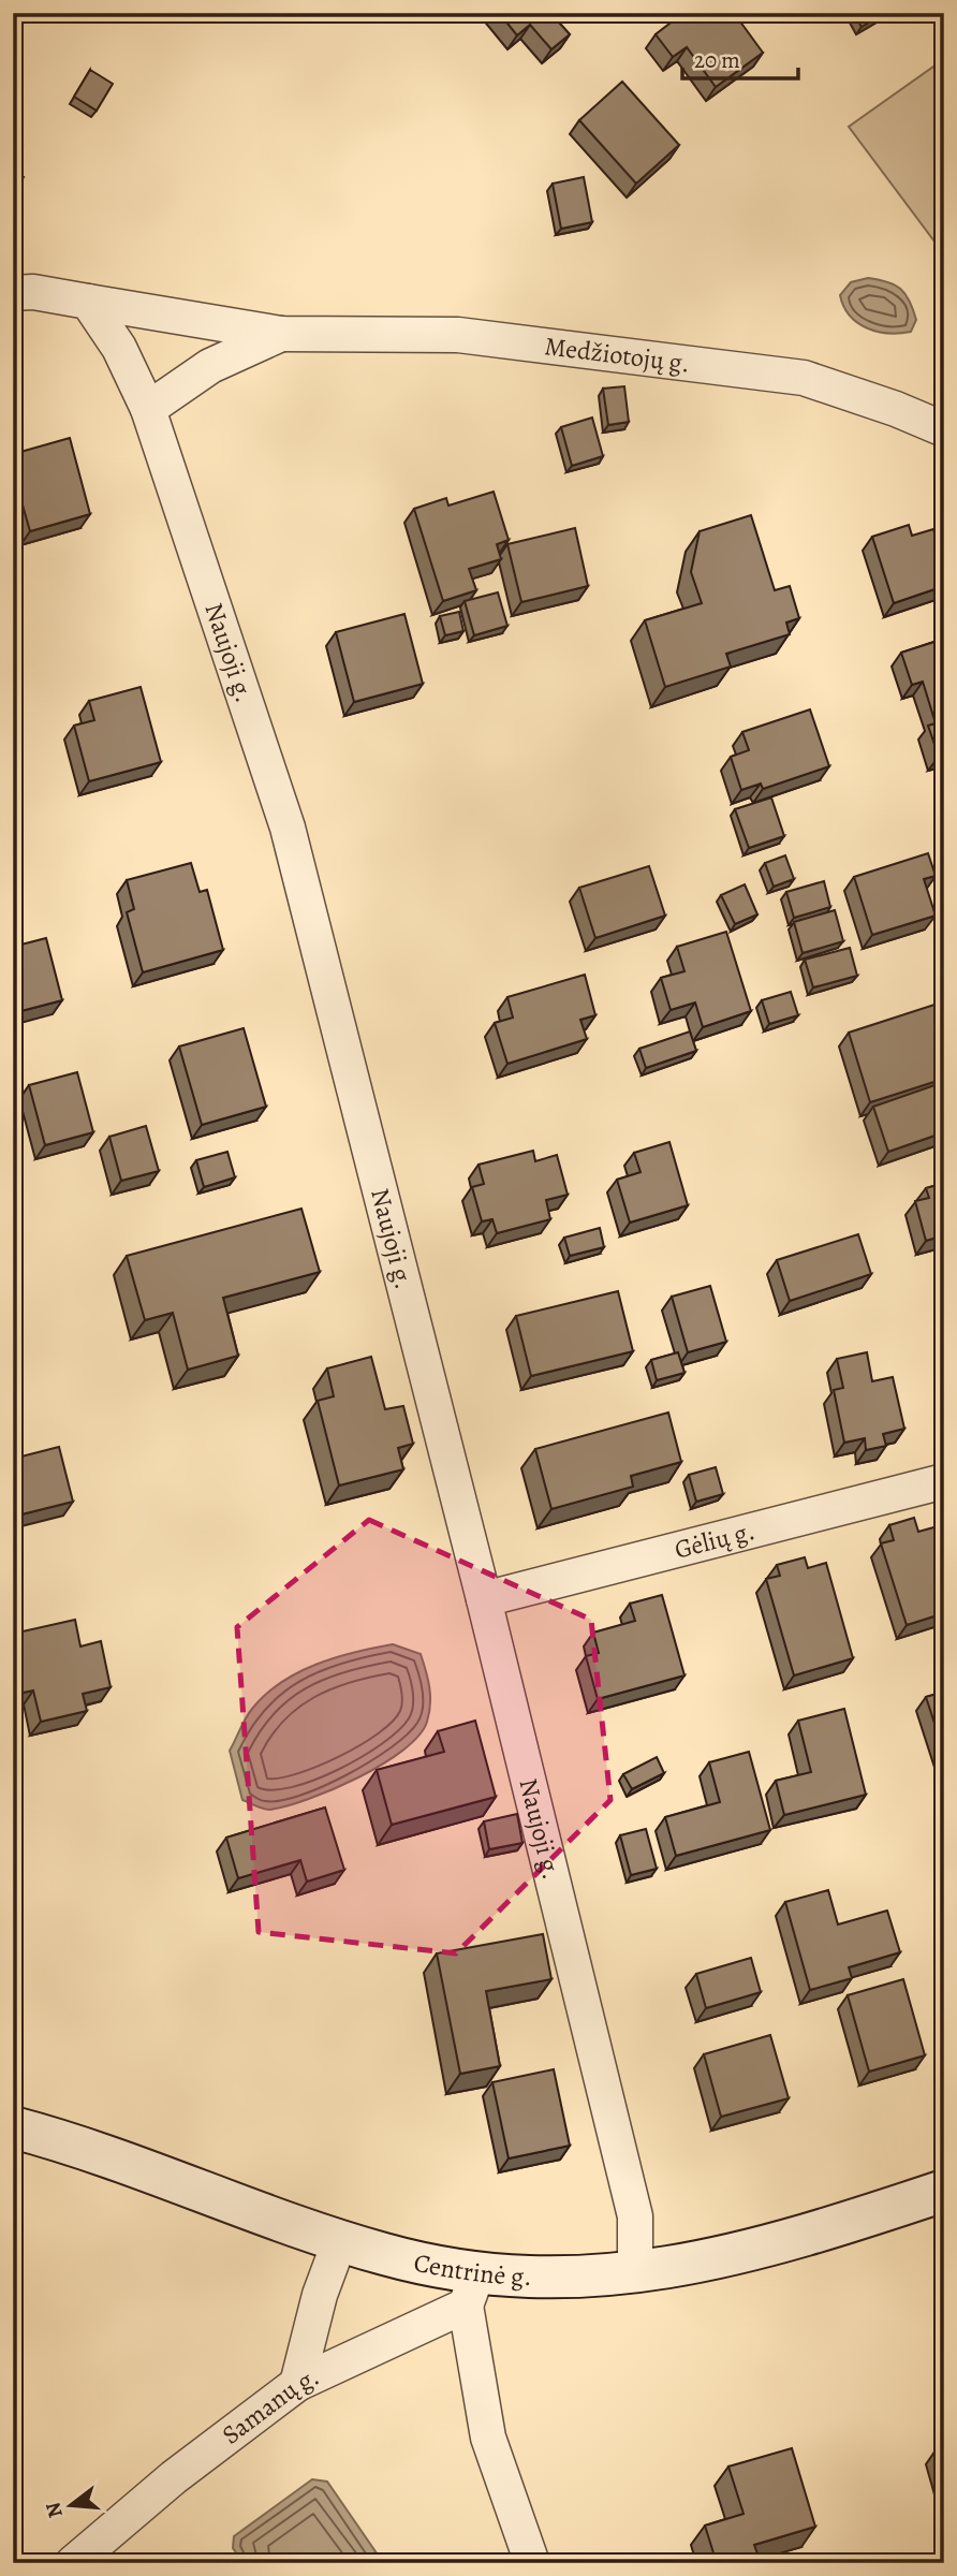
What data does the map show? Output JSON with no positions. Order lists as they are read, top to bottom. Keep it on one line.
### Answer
{"streets":{"main road":["Centrinė g."],"street":["Medžiotojų g.","Naujoji g.","Gėlių g.","Samanų g."]},"crossings":[["Medžiotojų g.","Naujoji g."],["Naujoji g.","Gėlių g."],["Naujoji g.","Centrinė g."],["Centrinė g.","Samanų g."]],"scale_bar":"20 m","north":"left"}
